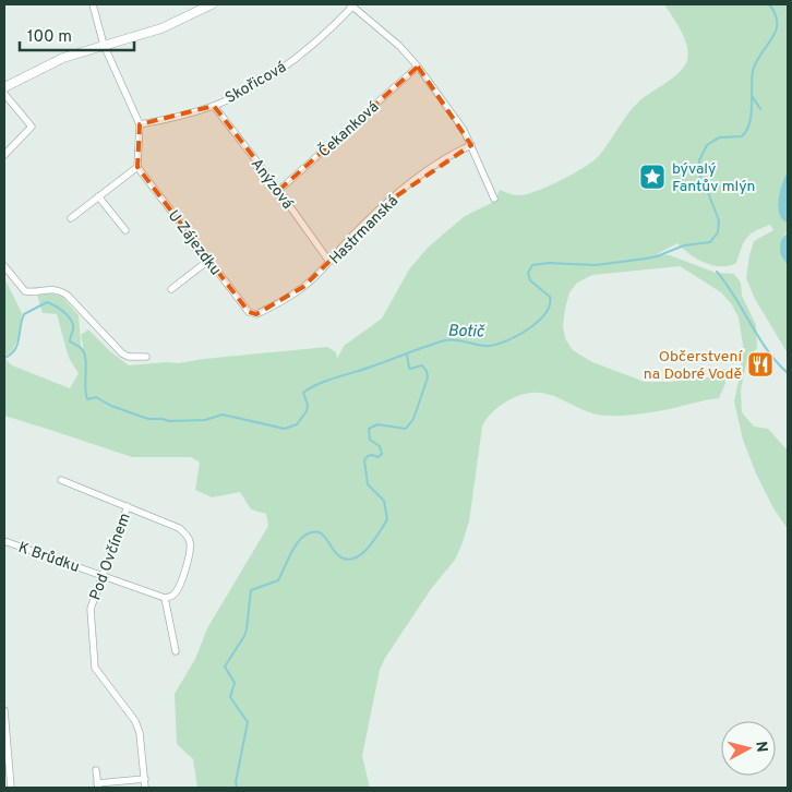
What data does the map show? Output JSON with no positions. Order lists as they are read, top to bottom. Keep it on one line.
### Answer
{"streets":{"street":["Skořicová","Čekanková","Anýzová","Hastrmanská","U Zájezdku","K Brůdku","Pod Ovčínem"]},"crossings":[["Skořicová","Anýzová"],["Čekanková","Anýzová"],["Anýzová","Hastrmanská"],["Hastrmanská","U Zájezdku"],["K Brůdku","Pod Ovčínem"]],"water":["Botič"],"places":{"place":["bývalý Fantův mlýn"],"restaurant":["Občerstvení na Dobré Vodě"]},"scale_bar":"100 m","north":"right"}
